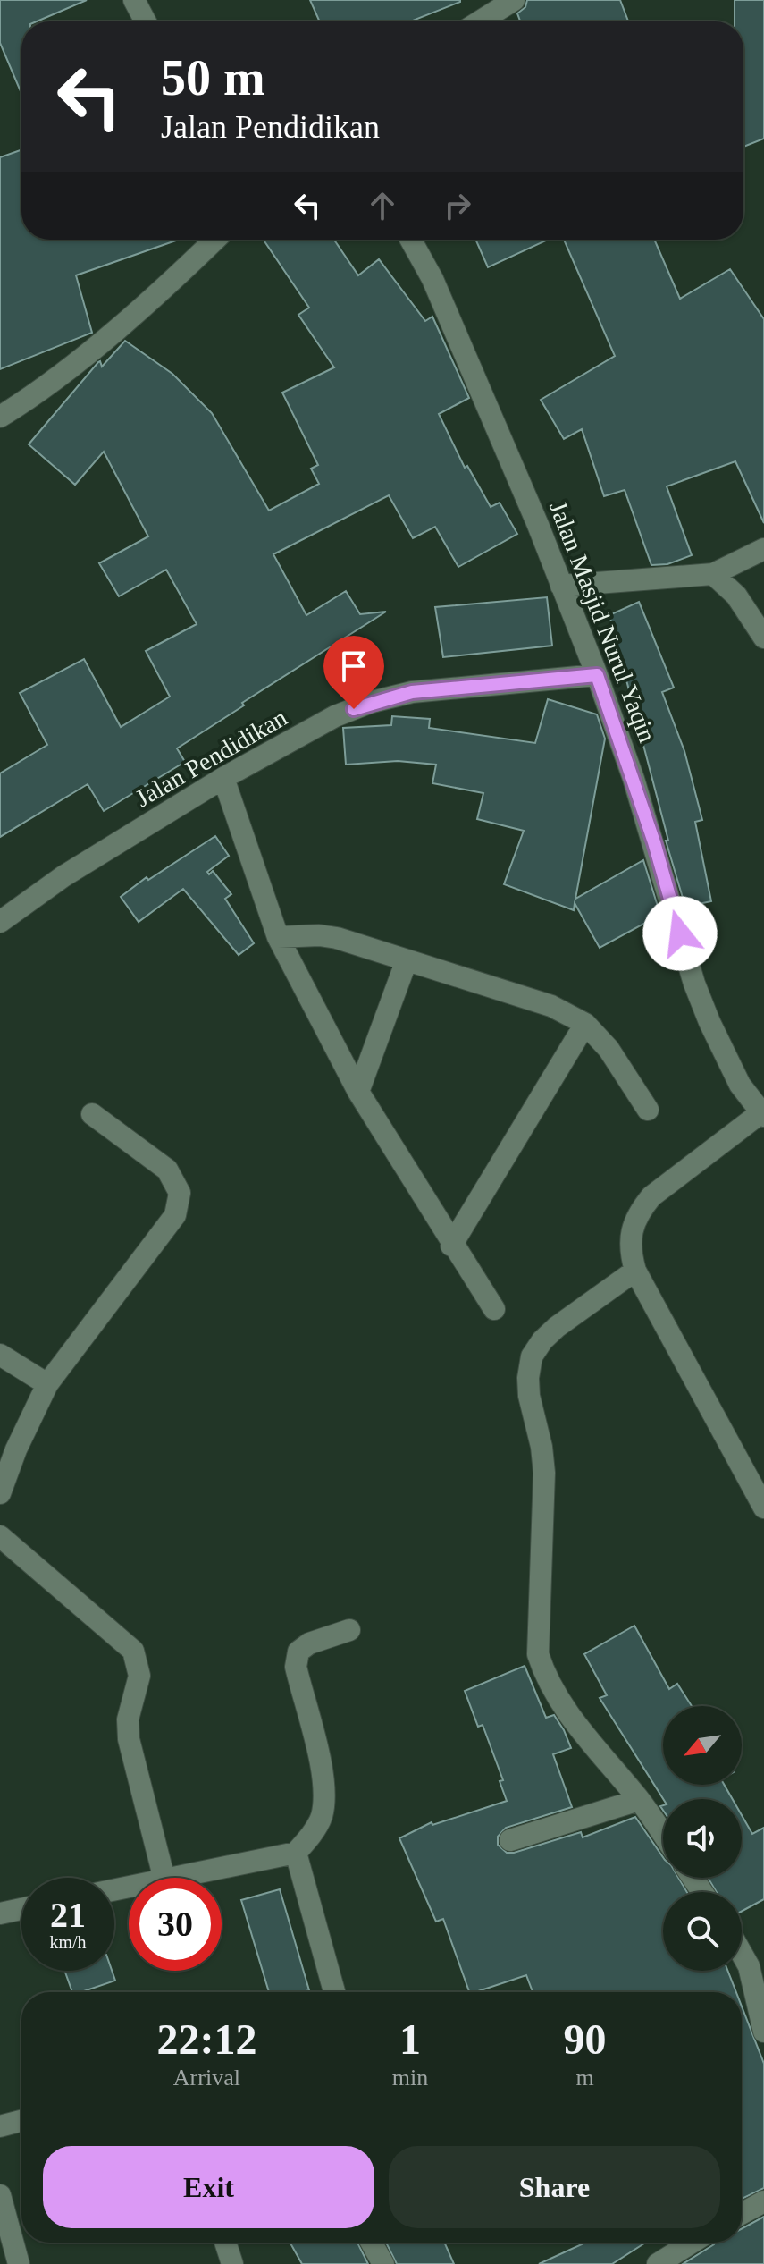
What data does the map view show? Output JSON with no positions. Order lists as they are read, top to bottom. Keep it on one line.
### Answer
{"streets":{"street":["Jalan Masjid Nurul Yaqin","Jalan Pendidikan"]},"crossings":[["Jalan Masjid Nurul Yaqin","Jalan Pendidikan"]],"north":"bottom left","page":{"turn":["50 m","Jalan Pendidikan"],"speed":"21 km/h","limit":"30","eta":["22:12","Arrival","1","min","90","m"],"buttons":["Exit","Share"]}}
